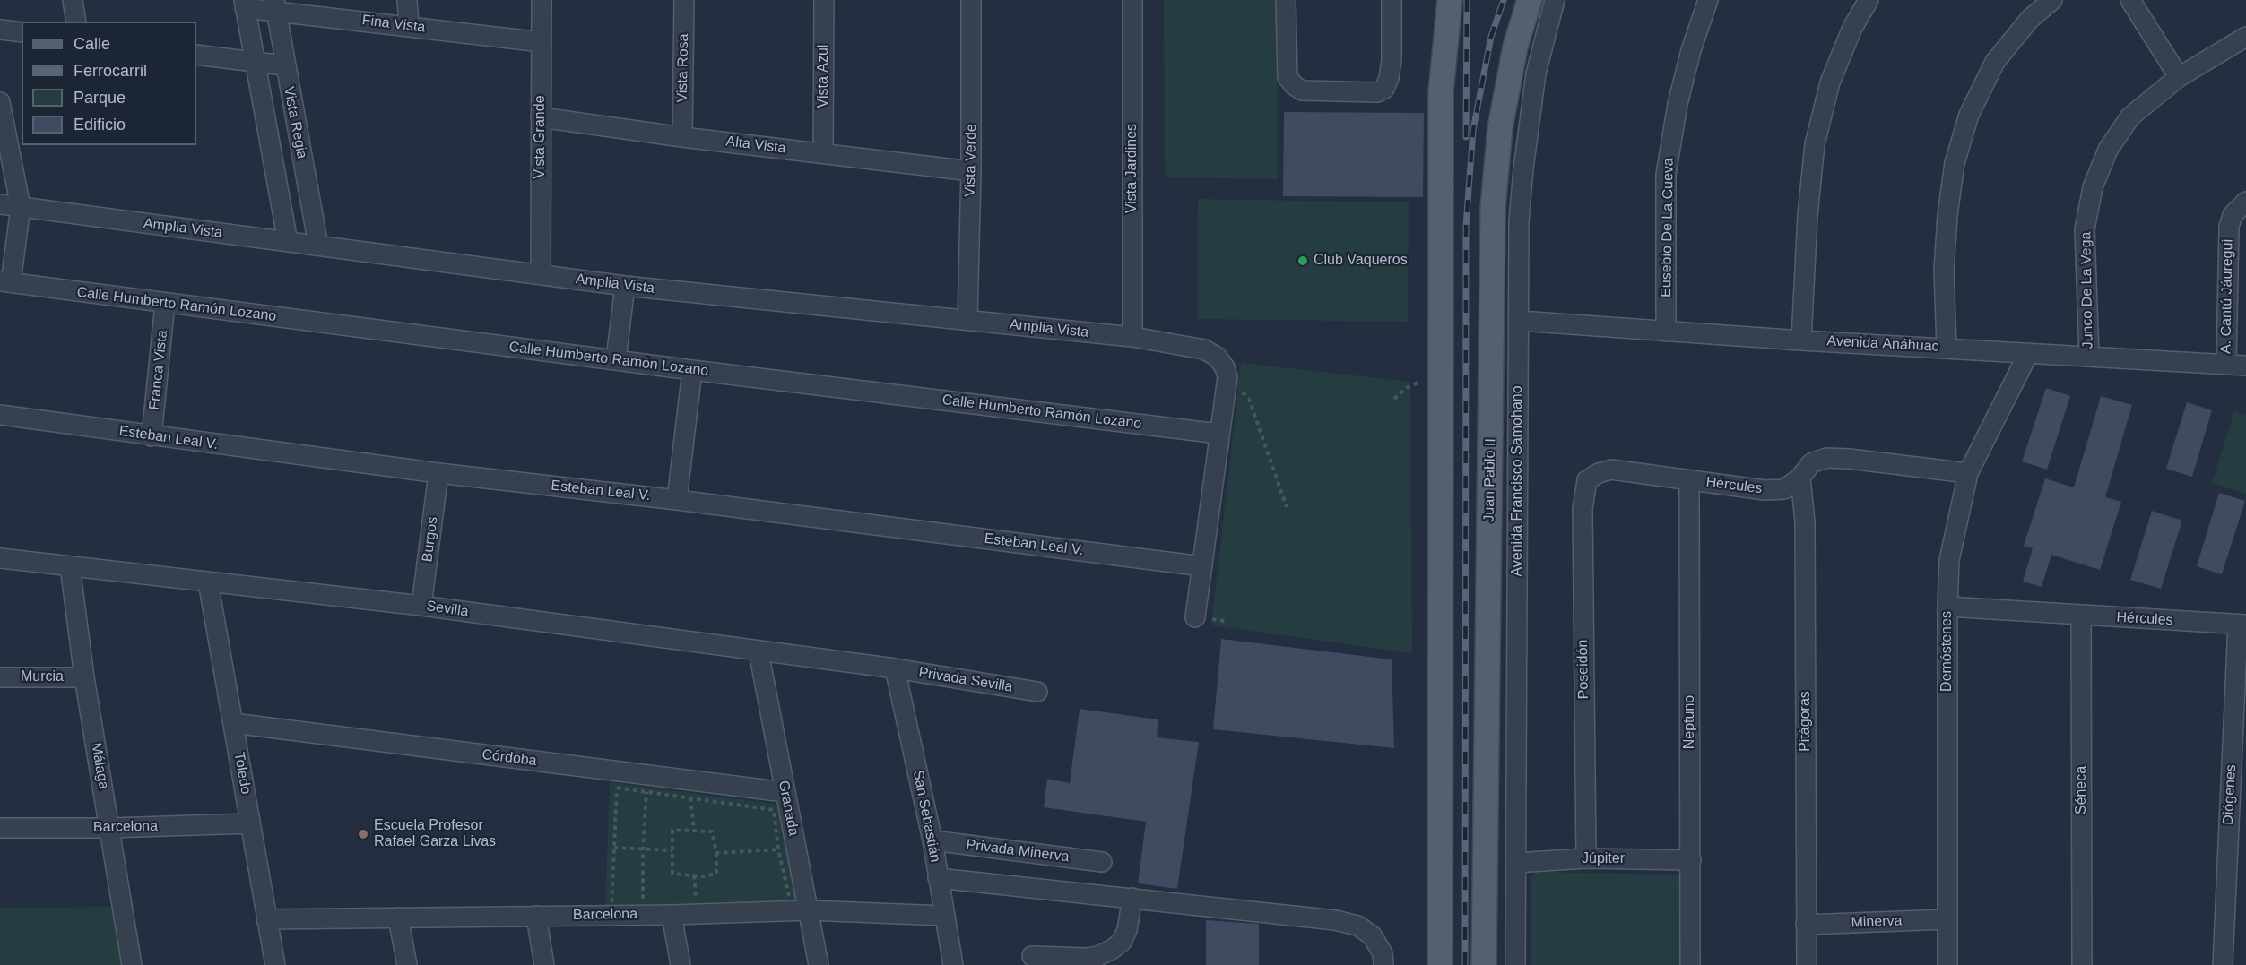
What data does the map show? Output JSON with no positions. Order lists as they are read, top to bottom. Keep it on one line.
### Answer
{"streets":{"main road":["Juan Pablo II"],"street":["Fina Vista","Vista Rosa","Vista Azul","Vista Regia","Vista Grande","Alta Vista","Vista Verde","Vista Jardines","Eusebio De La Cueva","Amplia Vista","Junco De La Vega","A. Cantú Jáuregui","Calle Humberto Ramón Lozano","Avenida Anáhuac","Franca Vista","Esteban Leal V.","Avenida Francisco Samohano","Hércules","Burgos","Sevilla","Demóstenes","Poseidón","Murcia","Privada Sevilla","Pitágoras","Neptuno","Córdoba","Málaga","Toledo","Séneca","Diógenes","Granada","San Sebastián","Barcelona","Privada Minerva","Júpiter","Minerva"]},"crossings":[["Fina Vista","Vista Regia"],["Fina Vista","Vista Grande"],["Vista Rosa","Alta Vista"],["Vista Azul","Alta Vista"],["Vista Regia","Amplia Vista"],["Vista Grande","Alta Vista"],["Vista Grande","Amplia Vista"],["Alta Vista","Vista Verde"],["Vista Verde","Amplia Vista"],["Vista Jardines","Amplia Vista"],["Eusebio De La Cueva","Avenida Anáhuac"],["Junco De La Vega","Avenida Anáhuac"],["A. Cantú Jáuregui","Avenida Anáhuac"],["Calle Humberto Ramón Lozano","Franca Vista"],["Avenida Anáhuac","Avenida Francisco Samohano"],["Avenida Anáhuac","Demóstenes"],["Franca Vista","Esteban Leal V."],["Esteban Leal V.","Burgos"],["Avenida Francisco Samohano","Júpiter"],["Hércules","Demóstenes"],["Hércules","Poseidón"],["Hércules","Pitágoras"],["Hércules","Neptuno"],["Hércules","Séneca"],["Hércules","Diógenes"],["Burgos","Sevilla"],["Sevilla","Privada Sevilla"],["Sevilla","Málaga"],["Sevilla","Toledo"],["Sevilla","Granada"],["Sevilla","San Sebastián"],["Demóstenes","Minerva"],["Poseidón","Júpiter"],["Murcia","Málaga"],["Privada Sevilla","San Sebastián"],["Pitágoras","Minerva"],["Neptuno","Júpiter"],["Córdoba","Toledo"],["Córdoba","Granada"],["Málaga","Barcelona"],["Toledo","Barcelona"],["Granada","Barcelona"],["San Sebastián","Barcelona"],["San Sebastián","Privada Minerva"]],"places":["Club Vaqueros","Escuela Profesor Rafael Garza Livas"],"legend":["Calle","Ferrocarril","Parque","Edificio"]}
